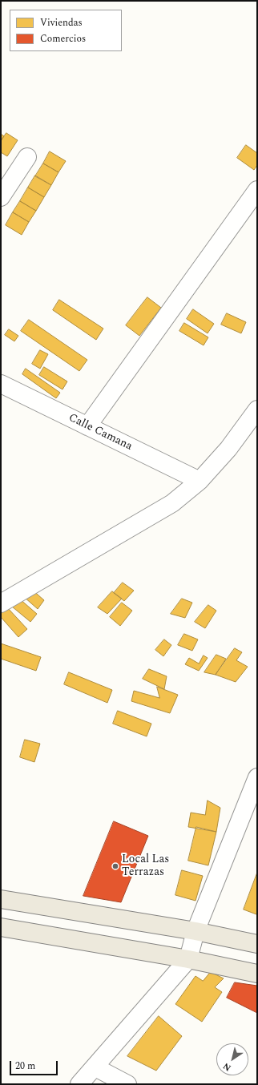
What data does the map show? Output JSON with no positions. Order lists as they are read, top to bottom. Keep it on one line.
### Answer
{"streets":{"street":["Calle Camana"]},"places":["Local Las Terrazas"],"legend":["Viviendas","Comercios"],"scale_bar":"20 m","north":"bottom left"}
